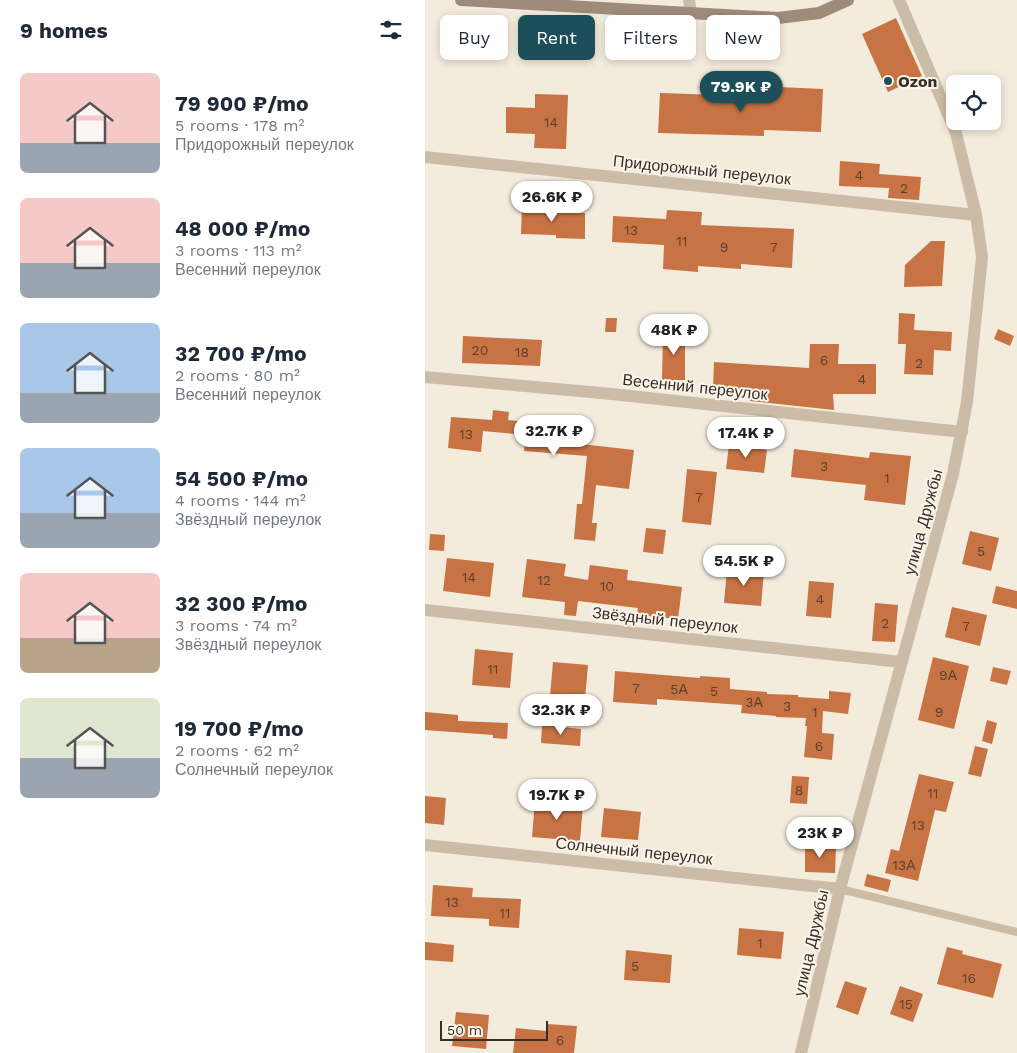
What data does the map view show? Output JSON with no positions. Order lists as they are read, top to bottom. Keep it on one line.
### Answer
{"streets":{"street":["Придорожный переулок","Весенний переулок","улица Дружбы","Звёздный переулок","Солнечный переулок"]},"crossings":[["Придорожный переулок","улица Дружбы"],["Весенний переулок","улица Дружбы"],["улица Дружбы","Звёздный переулок"],["улица Дружбы","Солнечный переулок"]],"places":["Ozon"],"house_numbers":["14","4","2","13","11","9","7","20","18","6","2","4","13","3","1","7","5","14","12","10","4","2","7","11","9А","7","5А","5","3А","3","1","9","6","8","11","13","13А","13","11","1","5","16","15","6"],"scale_bar":"50 m","page":{"heading":"9 homes","chip":["Buy","Rent","Filters","New"],"list":[{"name":"79 900 ₽/mo","note":"5 rooms · 178 m² · Придорожный переулок"},{"name":"48 000 ₽/mo","note":"3 rooms · 113 m² · Весенний переулок"},{"name":"32 700 ₽/mo","note":"2 rooms · 80 m² · Весенний переулок"},{"name":"54 500 ₽/mo","note":"4 rooms · 144 m² · Звёздный переулок"},{"name":"32 300 ₽/mo","note":"3 rooms · 74 m² · Звёздный переулок"},{"name":"19 700 ₽/mo","note":"2 rooms · 62 m² · Солнечный переулок"}],"price":["79.9K ₽","26.6K ₽","48K ₽","32.7K ₽","17.4K ₽","54.5K ₽","32.3K ₽","19.7K ₽","23K ₽"],"scale":"50 m"}}
